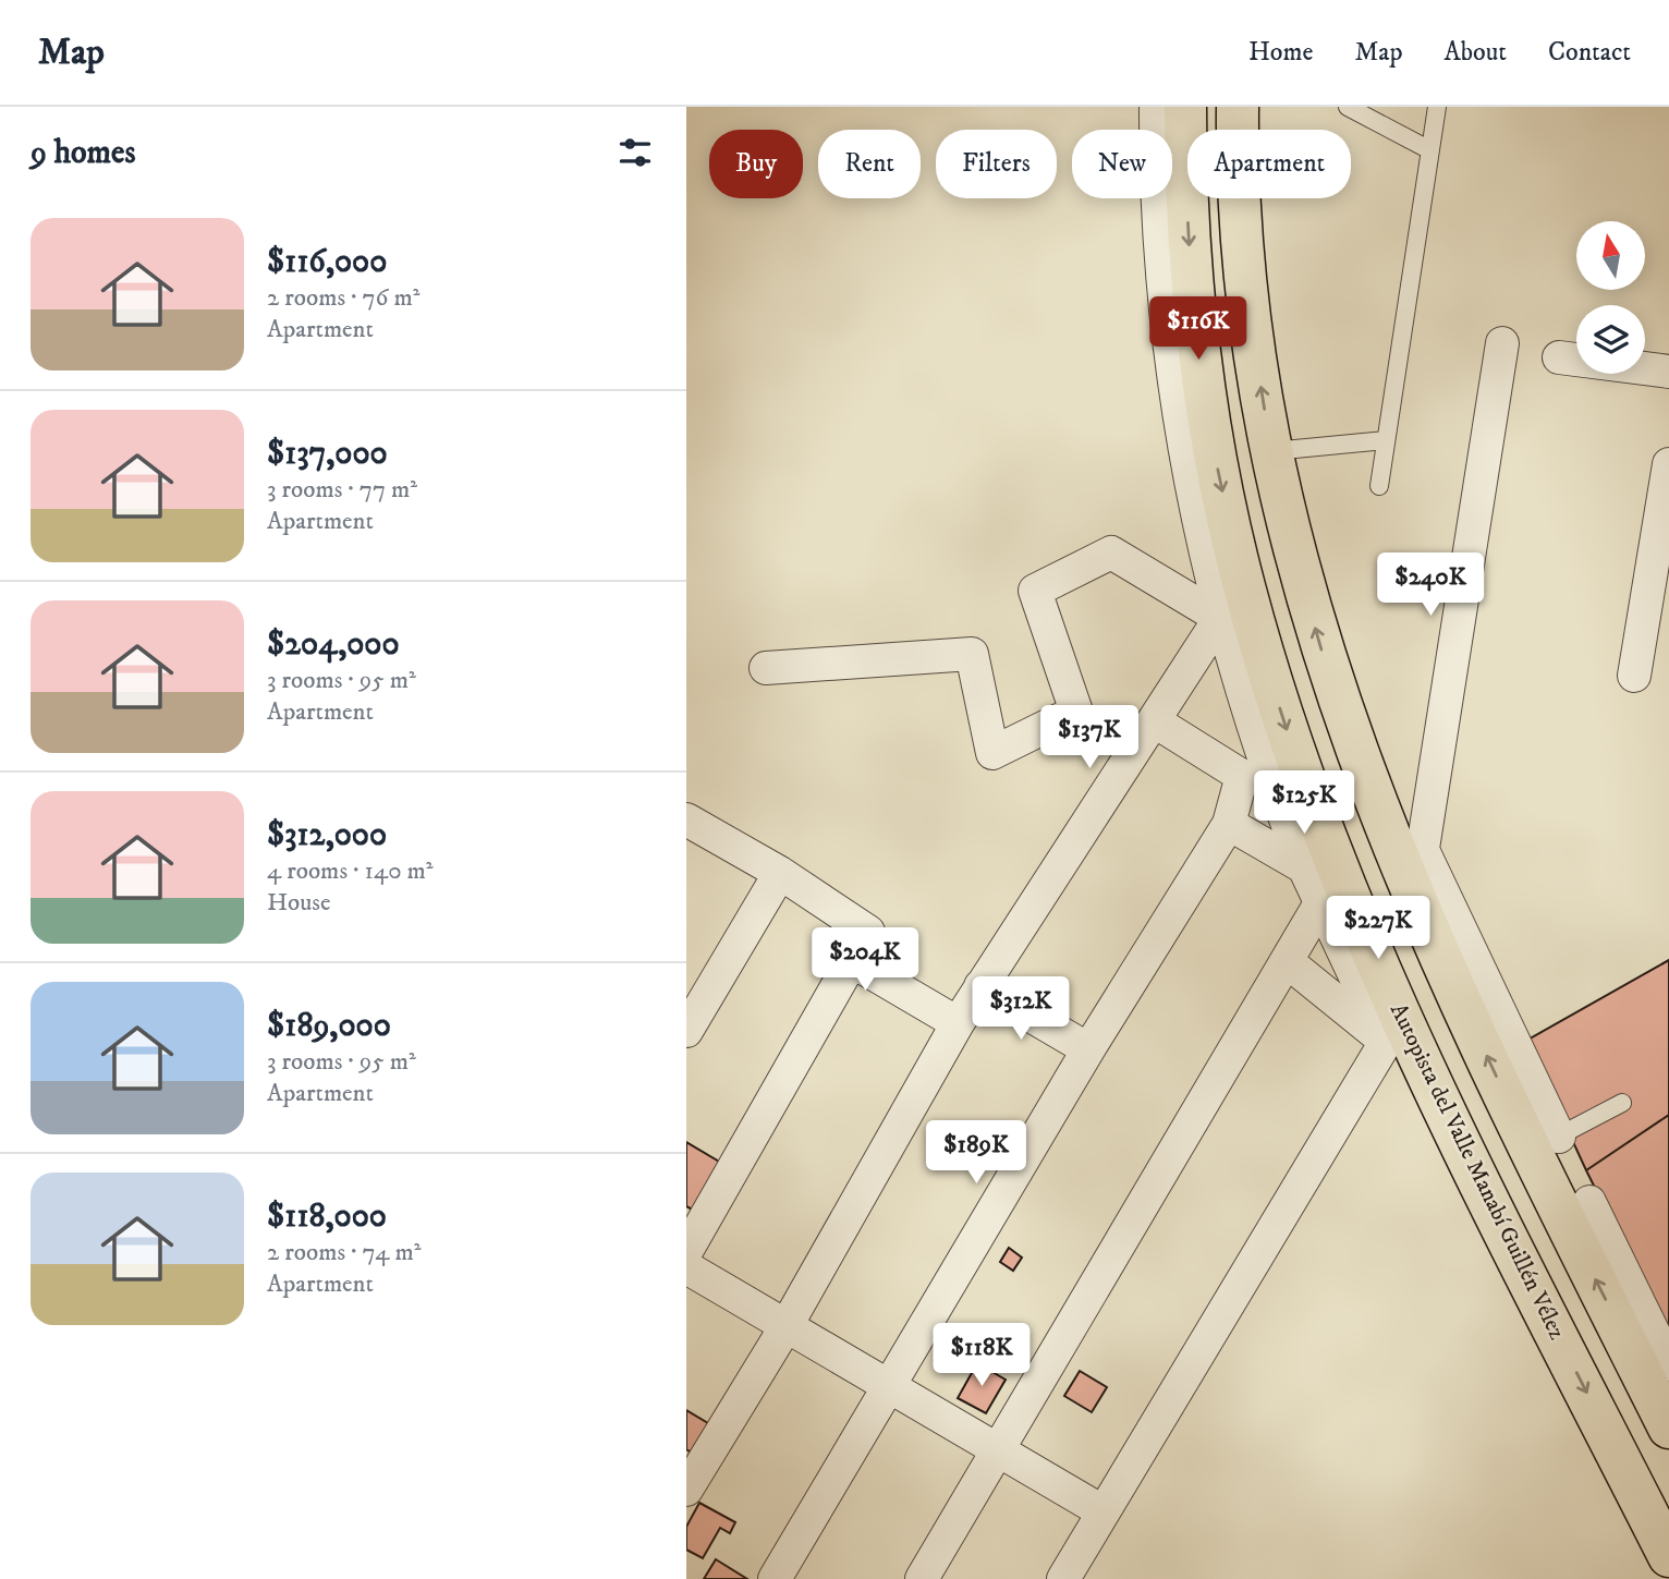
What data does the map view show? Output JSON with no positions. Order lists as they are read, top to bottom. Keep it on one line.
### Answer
{"streets":{"main road":["Autopista del Valle Manabí Guillén Vélez"]},"north":"top","page":{"header":"Map","nav":["Home","Map","About","Contact"],"heading":"9 homes","chip":["Buy","Rent","Filters","New","Apartment"],"list":[{"name":"$116,000","note":"2 rooms · 76 m² · Apartment"},{"name":"$137,000","note":"3 rooms · 77 m² · Apartment"},{"name":"$204,000","note":"3 rooms · 95 m² · Apartment"},{"name":"$312,000","note":"4 rooms · 140 m² · House"},{"name":"$189,000","note":"3 rooms · 95 m² · Apartment"},{"name":"$118,000","note":"2 rooms · 74 m² · Apartment"}],"price":["$116K","$240K","$137K","$125K","$227K","$204K","$312K","$189K","$118K"]}}
